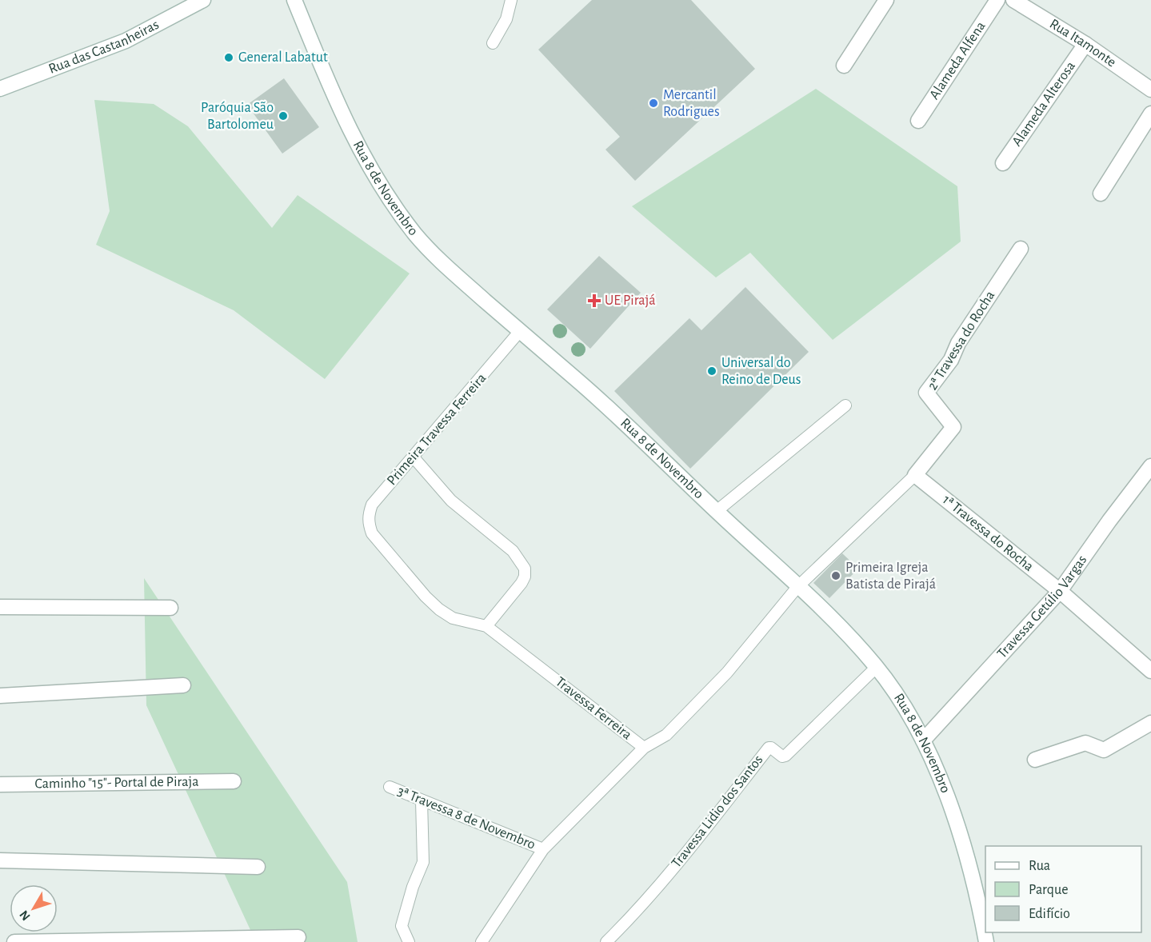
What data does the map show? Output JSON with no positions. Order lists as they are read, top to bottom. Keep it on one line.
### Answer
{"streets":{"street":["Rua Itamonte","Rua das Castanheiras","Alameda Alfena","Alameda Alterosa","Rua 8 de Novembro","2ª Travessa do Rocha","1ª Travessa do Rocha","Travessa Getúlio Vargas","Caminho \"15\"- Portal de Piraja"],"lane":["Primeira Travessa Ferreira","Travessa Ferreira","Travessa Lidio dos Santos","3ª Travessa 8 de Novembro"]},"crossings":[["Rua Itamonte","Alameda Alterosa"],["Rua 8 de Novembro","Primeira Travessa Ferreira"],["Rua 8 de Novembro","Travessa Getúlio Vargas"],["Rua 8 de Novembro","Travessa Ferreira"],["Rua 8 de Novembro","Travessa Lidio dos Santos"],["2ª Travessa do Rocha","1ª Travessa do Rocha"],["2ª Travessa do Rocha","Travessa Ferreira"],["Primeira Travessa Ferreira","Travessa Ferreira"],["1ª Travessa do Rocha","Travessa Getúlio Vargas"],["1ª Travessa do Rocha","Travessa Ferreira"]],"places":{"other":["General Labatut","Mercantil Rodrigues","Paróquia São Bartolomeu","Universal do Reino de Deus","Primeira Igreja Batista de Pirajá"],"health":["UE Pirajá"]},"legend":["Rua","Parque","Edifício"],"north":"bottom left"}
